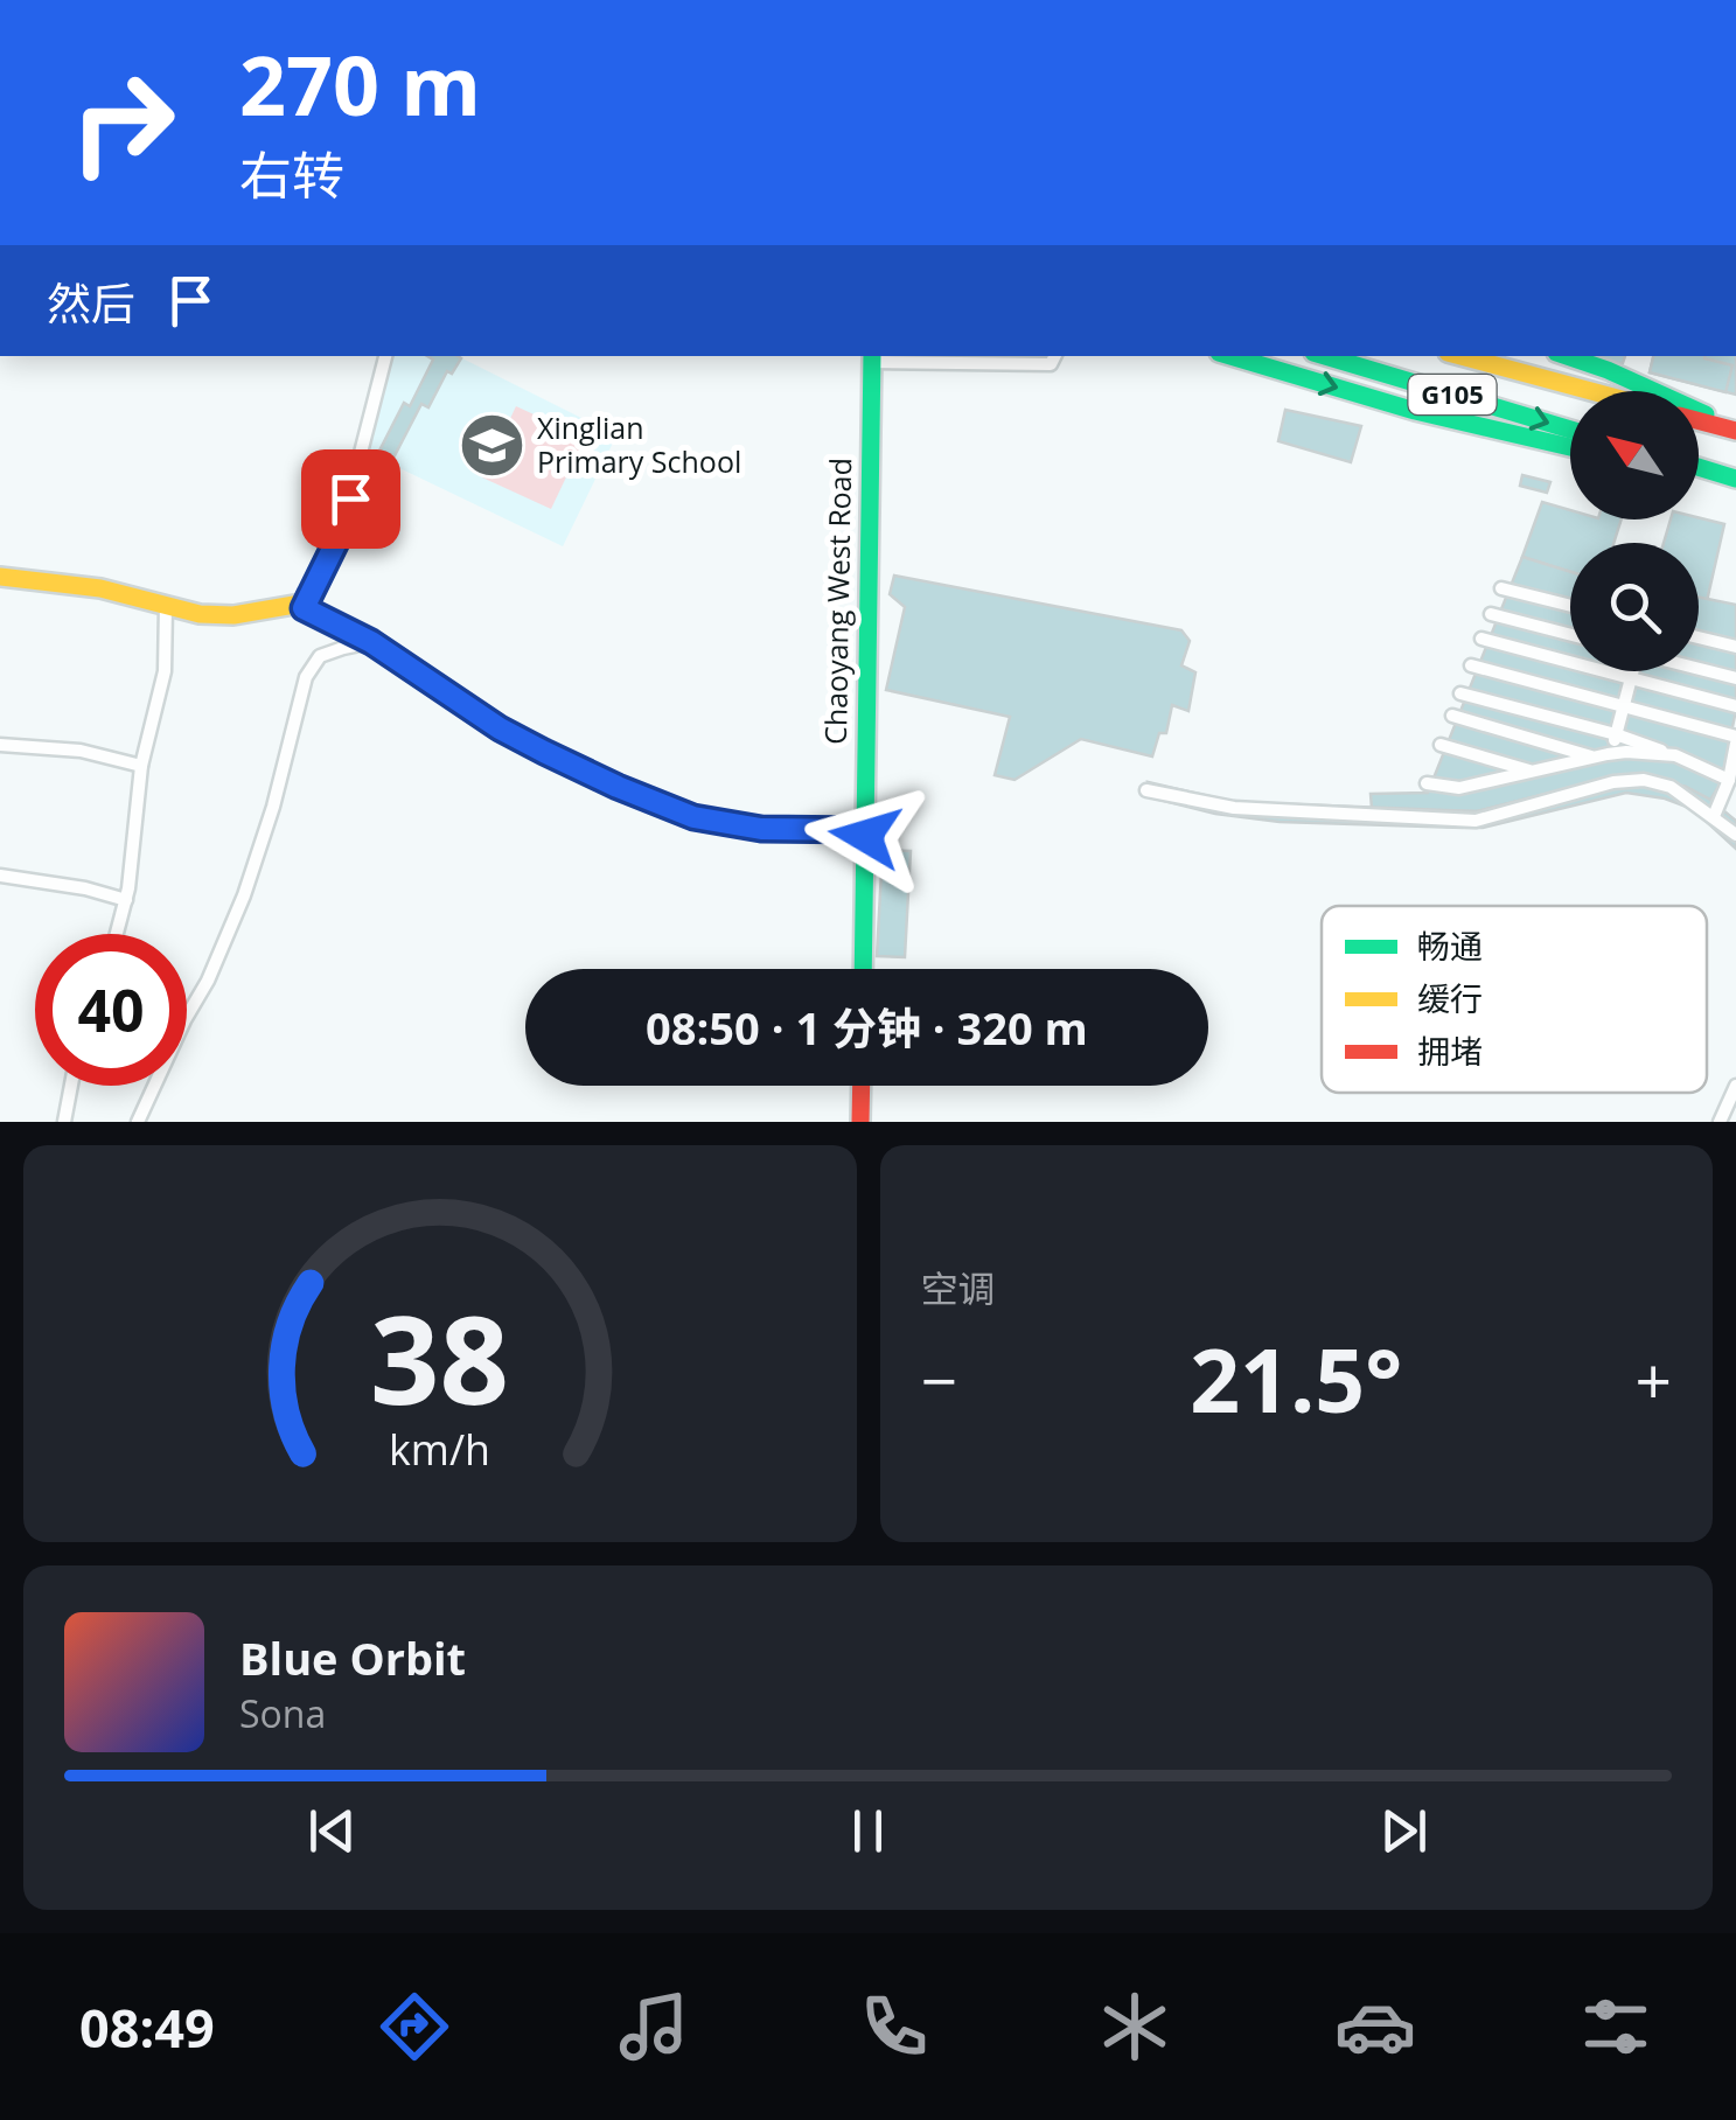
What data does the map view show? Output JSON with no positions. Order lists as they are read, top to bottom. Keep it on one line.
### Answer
{"streets":{"main road":["G105","Chaoyang West Road"]},"places":{"school or university":["Xinglian Primary School"]},"legend":["畅通","缓行","拥堵"],"north":"top left","page":{"turn":["270 m","右转"],"then":"然后","limit":"40","trip":"08:50 · 1 分钟 · 320 m","tile":"空调","heat":["−","21.5°","+"],"song":["Blue Orbit","Sona"],"tabs":"08:49","gauge":["38","km/h"]}}
